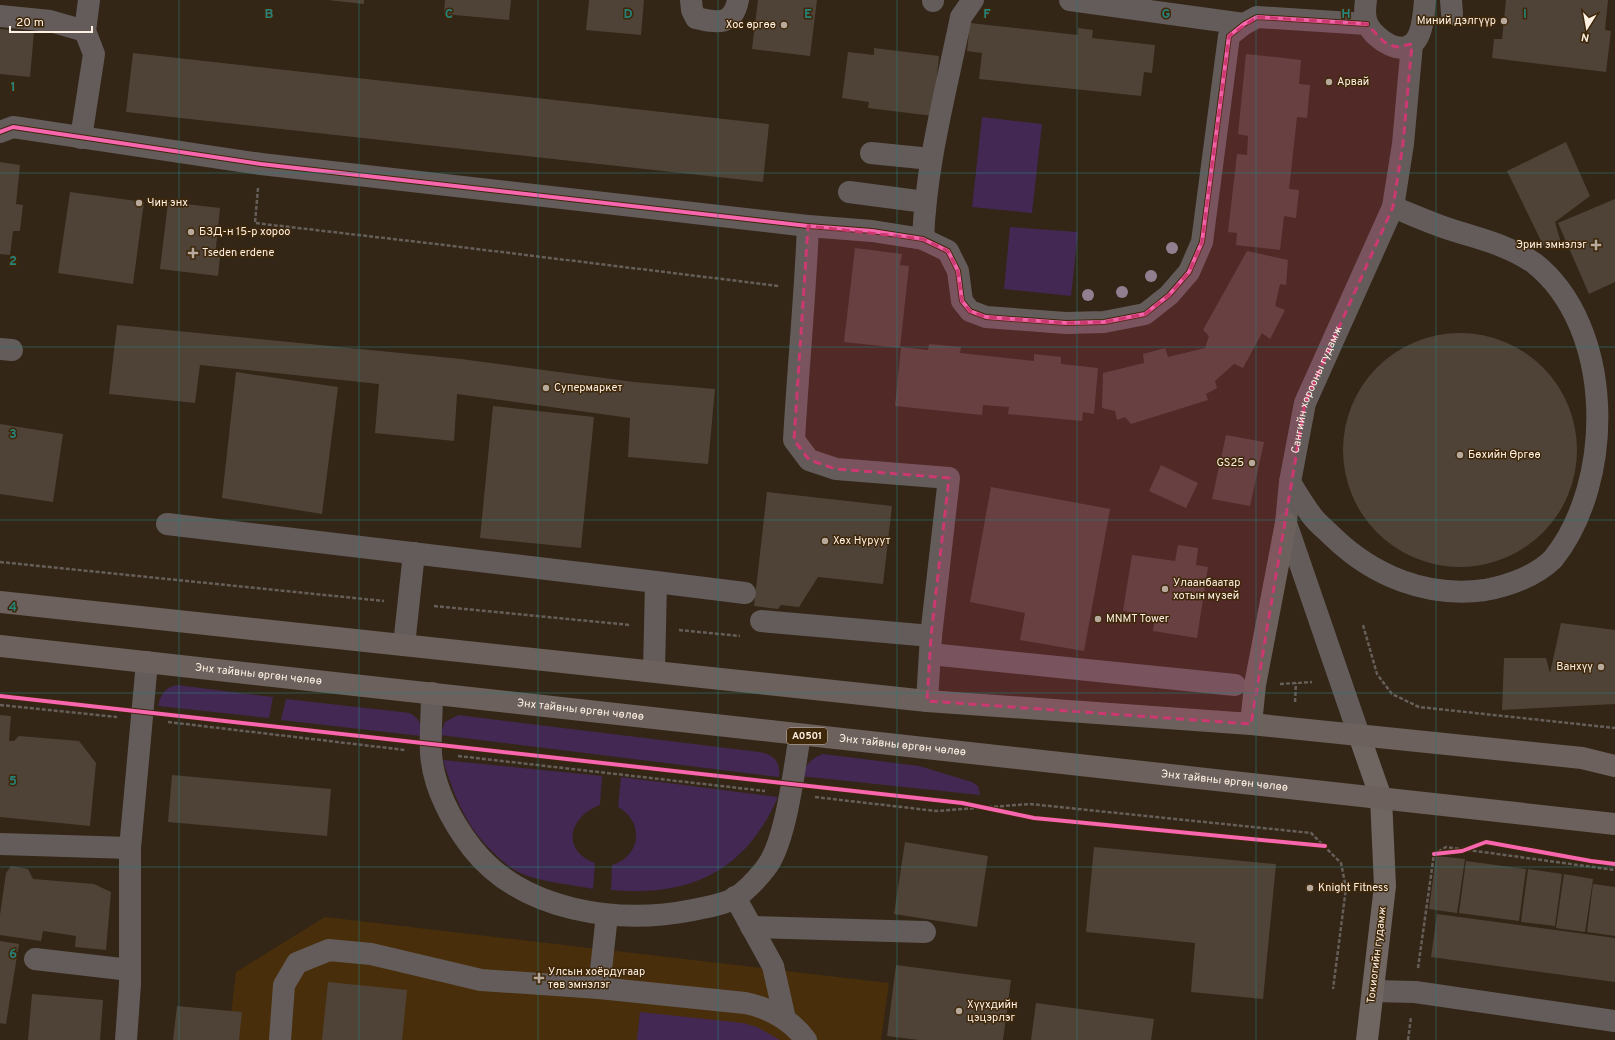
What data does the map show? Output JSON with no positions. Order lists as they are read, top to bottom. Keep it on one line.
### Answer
{"streets":{"highway":["Энх тайвны өргөн чөлөө","A0501"],"main road":["Токиогийн гудамж"],"street":["Сангийн хорооны гудамж"]},"crossings":[["Сангийн хорооны гудамж","Токиогийн гудамж"],["Энх тайвны өргөн чөлөө","Токиогийн гудамж"]],"places":{"other":["Миний дэлгүүр","Хос өргөө","Арвай","Чин энх","БЗД-н 15-р хороо","Супермаркет","Бөхийн Өргөө","GS25","Хөх Нуруут","Улаанбаатар хотын музей","MNMT Tower","Ванхүү","Knight Fitness","Хүүхдийн цэцэрлэг"],"health":["Эрин эмнэлэг","Tseden erdene","Улсын хоёрдугаар төв эмнэлэг"]},"scale_bar":"20 m","north":"bottom","grid":{"columns":["B","C","D","E","F","G","H","I"],"rows":["1","2","3","4","5","6"]}}
